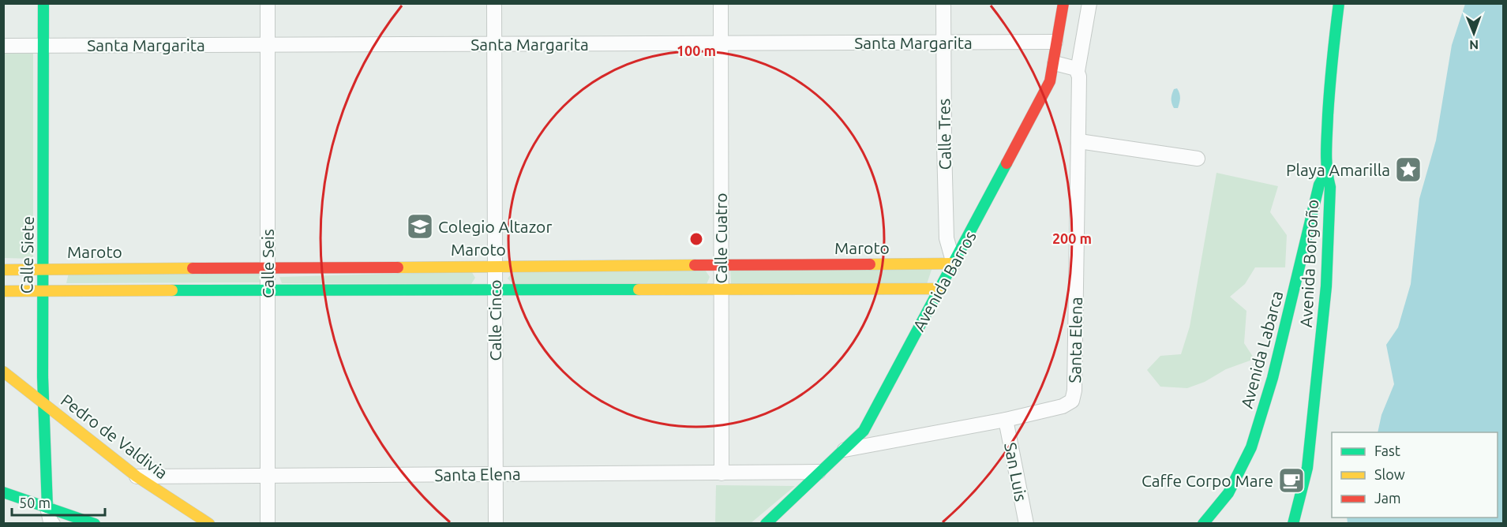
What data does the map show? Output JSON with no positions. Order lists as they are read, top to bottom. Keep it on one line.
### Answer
{"streets":{"street":["Santa Margarita","Calle Tres","Calle Cuatro","Maroto","Calle Siete","Calle Seis","Avenida Borgoño","Avenida Barros","Calle Cinco","Santa Elena","Avenida Labarca","Pedro de Valdivia","San Luis"]},"crossings":[["Santa Margarita","Calle Tres"],["Santa Margarita","Calle Cuatro"],["Santa Margarita","Calle Siete"],["Santa Margarita","Calle Seis"],["Santa Margarita","Avenida Barros"],["Santa Margarita","Calle Cinco"],["Calle Tres","Maroto"],["Calle Tres","Avenida Barros"],["Calle Cuatro","Maroto"],["Calle Cuatro","Santa Elena"],["Maroto","Calle Siete"],["Maroto","Calle Seis"],["Maroto","Avenida Barros"],["Maroto","Calle Cinco"],["Calle Siete","Pedro de Valdivia"],["Calle Seis","Santa Elena"],["Avenida Borgoño","Avenida Labarca"],["Avenida Barros","Santa Elena"],["Calle Cinco","Santa Elena"],["Santa Elena","Pedro de Valdivia"],["Santa Elena","San Luis"]],"places":{"place":["Playa Amarilla"],"school or university":["Colegio Altazor"],"cafe":["Caffe Corpo Mare"]},"legend":["Fast","Slow","Jam"],"scale_bar":"50 m","north":"bottom","rings":["100 m","200 m"]}
